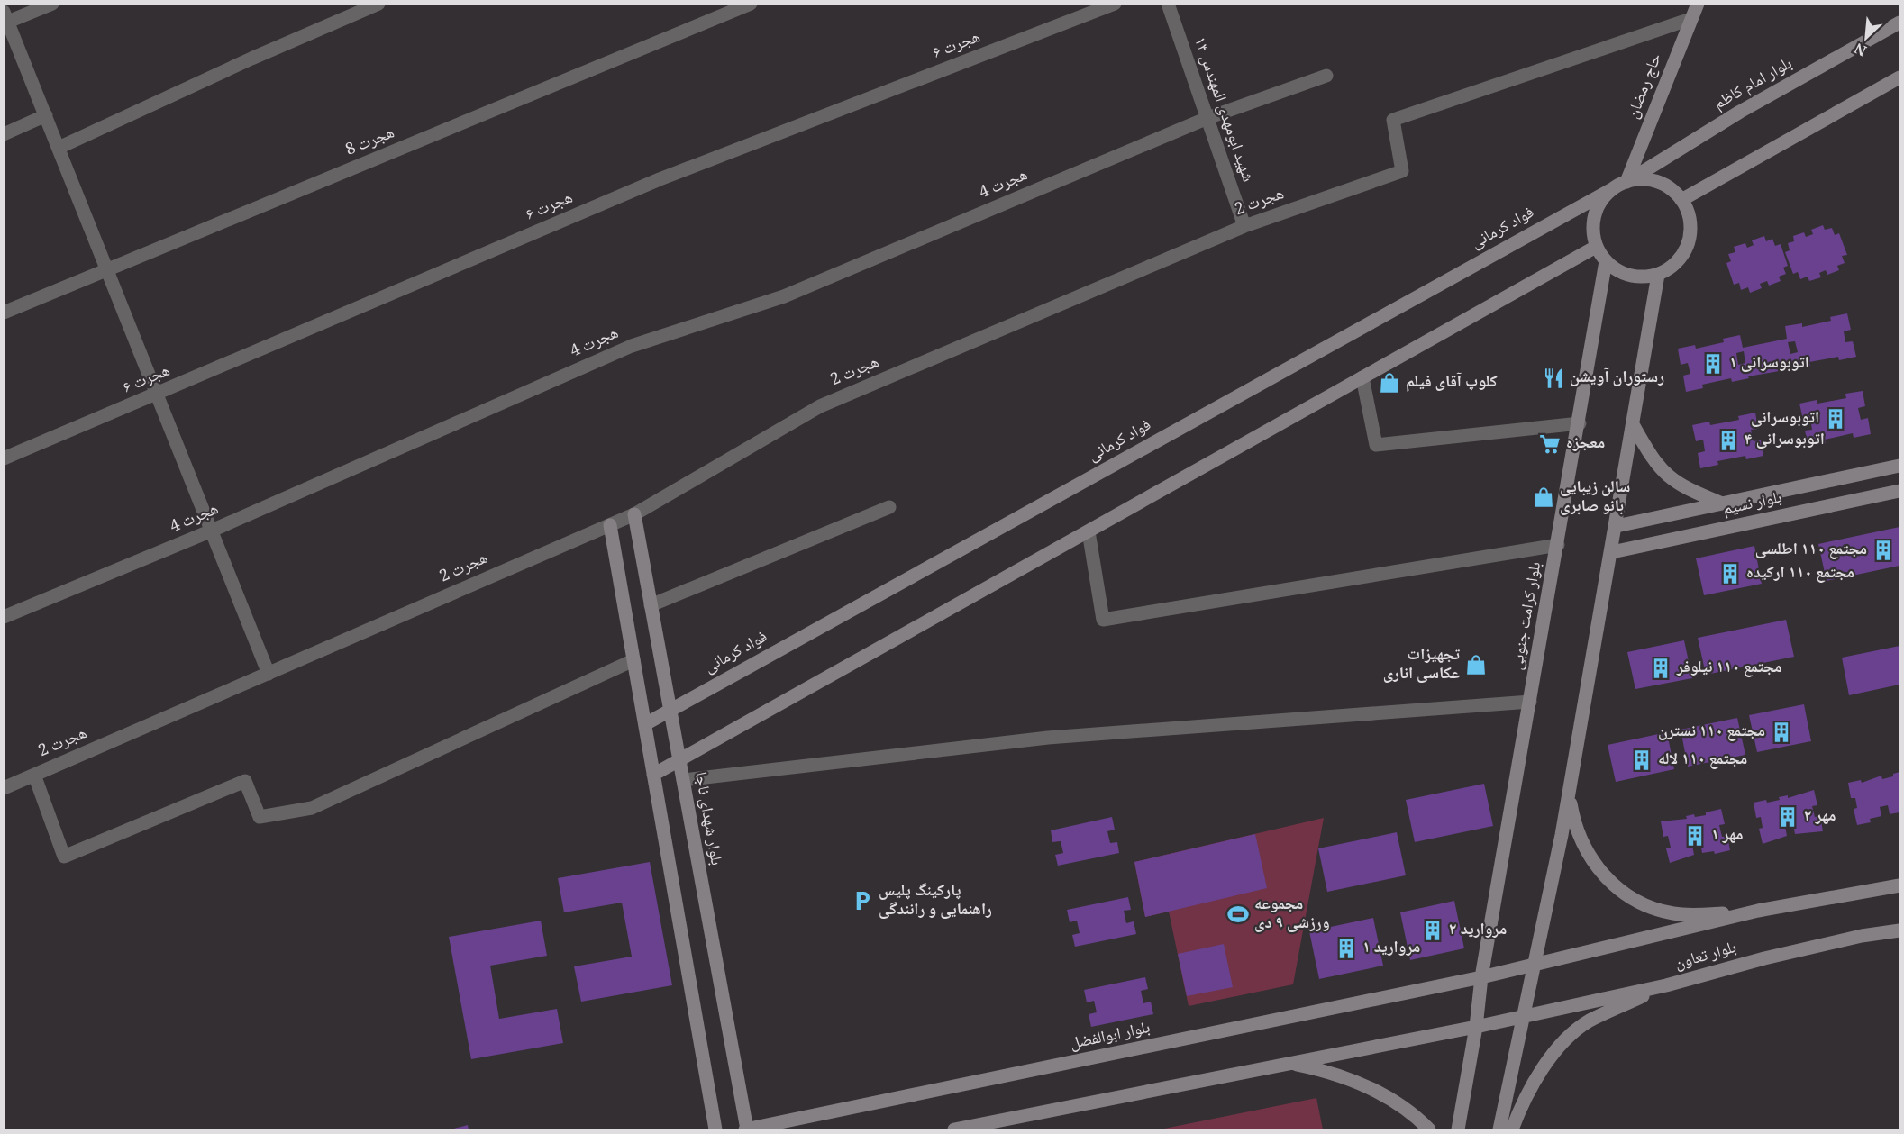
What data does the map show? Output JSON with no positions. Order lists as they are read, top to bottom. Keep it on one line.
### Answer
{"streets":{"street":["هجرت ۶","بلوار امام کاظم","حاج رمضان","شهید ابومهدی المهندس ۱۴","هجرت 8","هجرت 4","هجرت 2","فواد کرمانی","بلوار نسیم","بلوار کرامت جنوبی","بلوار شهدای ناجا","بلوار تعاون","بلوار ابوالفضل"]},"crossings":[["بلوار امام کاظم","حاج رمضان"],["بلوار امام کاظم","فواد کرمانی"],["بلوار امام کاظم","بلوار کرامت جنوبی"],["حاج رمضان","هجرت 2"],["حاج رمضان","فواد کرمانی"],["حاج رمضان","بلوار کرامت جنوبی"],["شهید ابومهدی المهندس ۱۴","هجرت 4"],["شهید ابومهدی المهندس ۱۴","هجرت 2"],["هجرت 2","بلوار شهدای ناجا"],["فواد کرمانی","بلوار کرامت جنوبی"],["فواد کرمانی","بلوار شهدای ناجا"],["بلوار کرامت جنوبی","بلوار تعاون"],["بلوار کرامت جنوبی","بلوار ابوالفضل"],["بلوار شهدای ناجا","بلوار ابوالفضل"],["بلوار تعاون","بلوار ابوالفضل"]],"places":{"building":["اتوبوسرانی ۱","اتوبوسرانی","اتوبوسرانی ۴","مجتمع ۱۱۰ اطلسی","مجتمع ۱۱۰ ارکیده","مجتمع ۱۱۰ نیلوفر","مجتمع ۱۱۰ نسترن","مجتمع ۱۱۰ لاله","مهر ۲","مهر ۱","مروارید ۲","مروارید ۱"],"restaurant":["رستوران آویشن"],"shop":["کلوپ آقای فیلم","سالن زیبایی بانو صابری","تجهیزات عکاسی اناری"],"supermarket":["معجزه"],"parking":["پارکینگ پلیس راهنمایی و رانندگی"],"sports":["مجموعه ورزشی ۹ دی"]},"north":"bottom left"}
